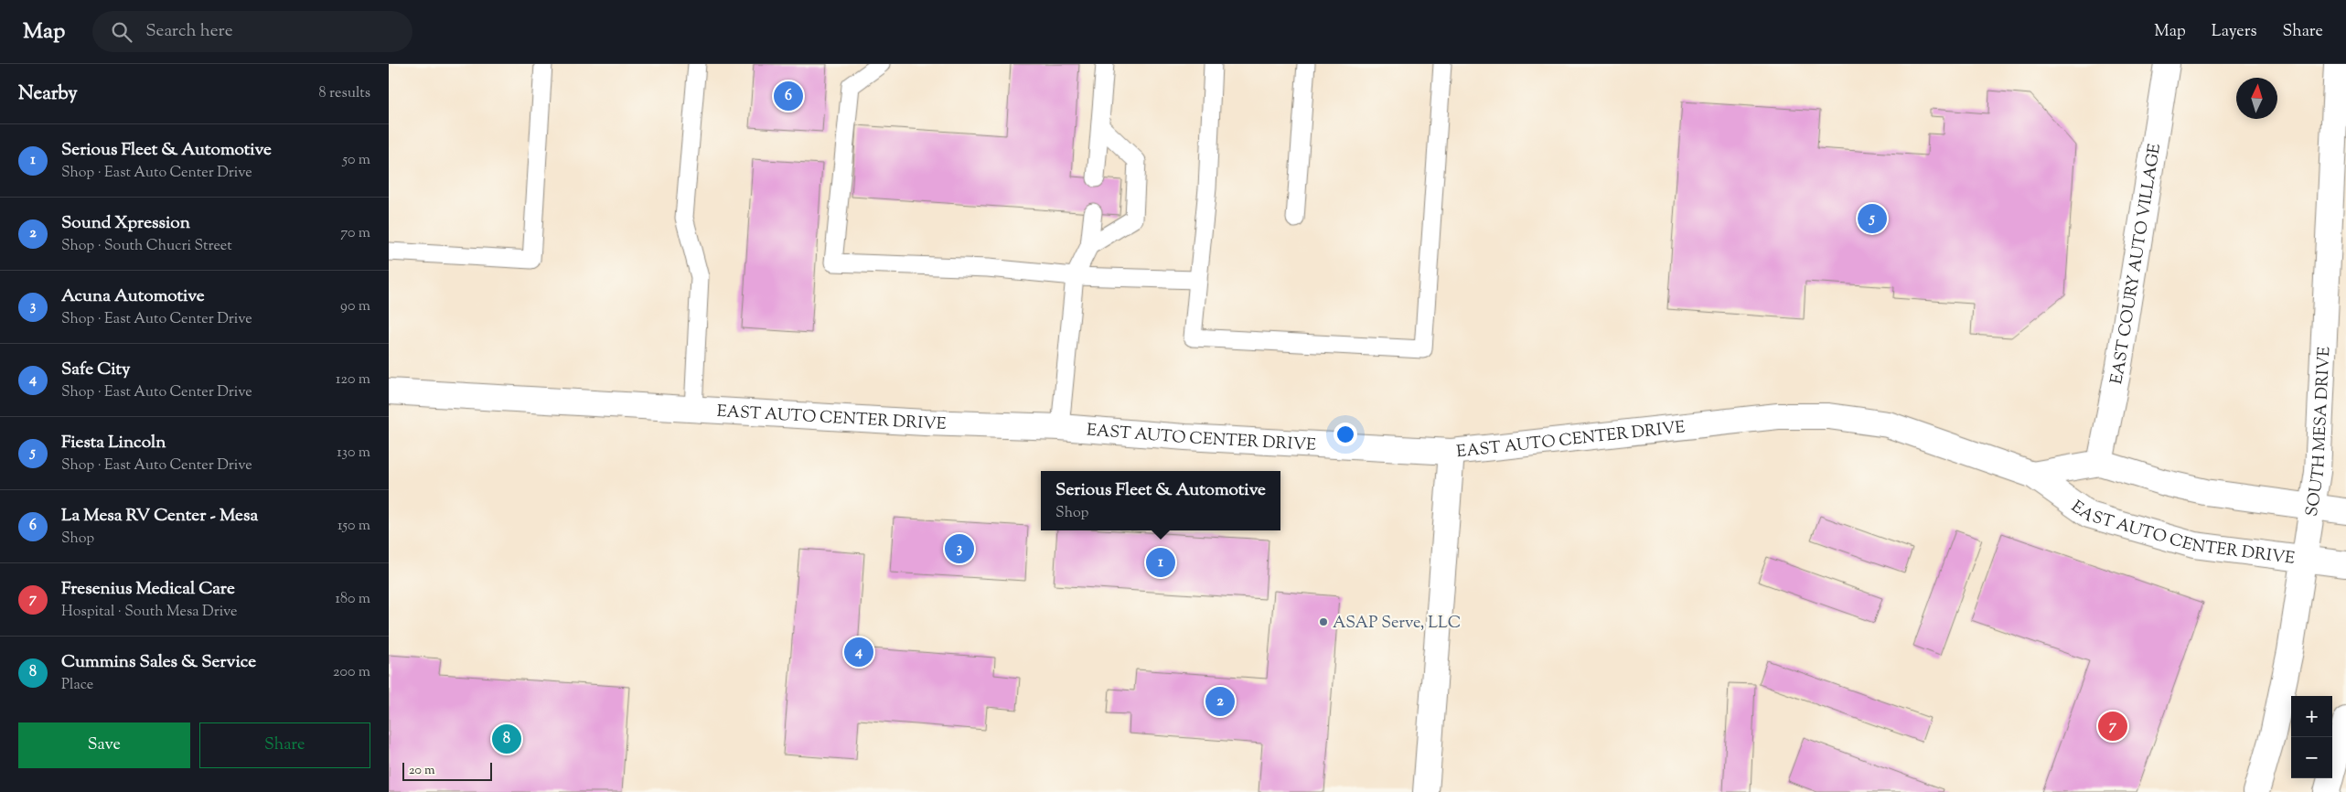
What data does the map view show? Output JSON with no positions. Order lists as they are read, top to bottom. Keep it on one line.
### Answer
{"streets":{"street":["EAST COURY AUTO VILLAGE","EAST AUTO CENTER DRIVE","SOUTH MESA DRIVE"]},"crossings":[["EAST COURY AUTO VILLAGE","EAST AUTO CENTER DRIVE"],["EAST AUTO CENTER DRIVE","SOUTH MESA DRIVE"]],"places":["ASAP Serve, LLC"],"scale_bar":"20 m","north":"top","page":{"header":"Map","search":"Search here","nav":["Map","Layers","Share"],"heading":["Nearby","8 results"],"pins":["6","5","3","1","4","2","7","8"],"list":[{"mark":"1","name":"Serious Fleet & Automotive","note":"Shop · East Auto Center Drive","value":"50 m"},{"mark":"2","name":"Sound Xpression","note":"Shop · South Chucri Street","value":"70 m"},{"mark":"3","name":"Acuna Automotive","note":"Shop · East Auto Center Drive","value":"90 m"},{"mark":"4","name":"Safe City","note":"Shop · East Auto Center Drive","value":"120 m"},{"mark":"5","name":"Fiesta Lincoln","note":"Shop · East Auto Center Drive","value":"130 m"},{"mark":"6","name":"La Mesa RV Center - Mesa","note":"Shop","value":"150 m"},{"mark":"7","name":"Fresenius Medical Care","note":"Hospital · South Mesa Drive","value":"180 m"},{"mark":"8","name":"Cummins Sales & Service","note":"Place","value":"200 m"}],"popup":["Serious Fleet & Automotive","Shop"],"map_buttons":["+","−"],"buttons":["Save","Share"],"scale":"20 m"}}
